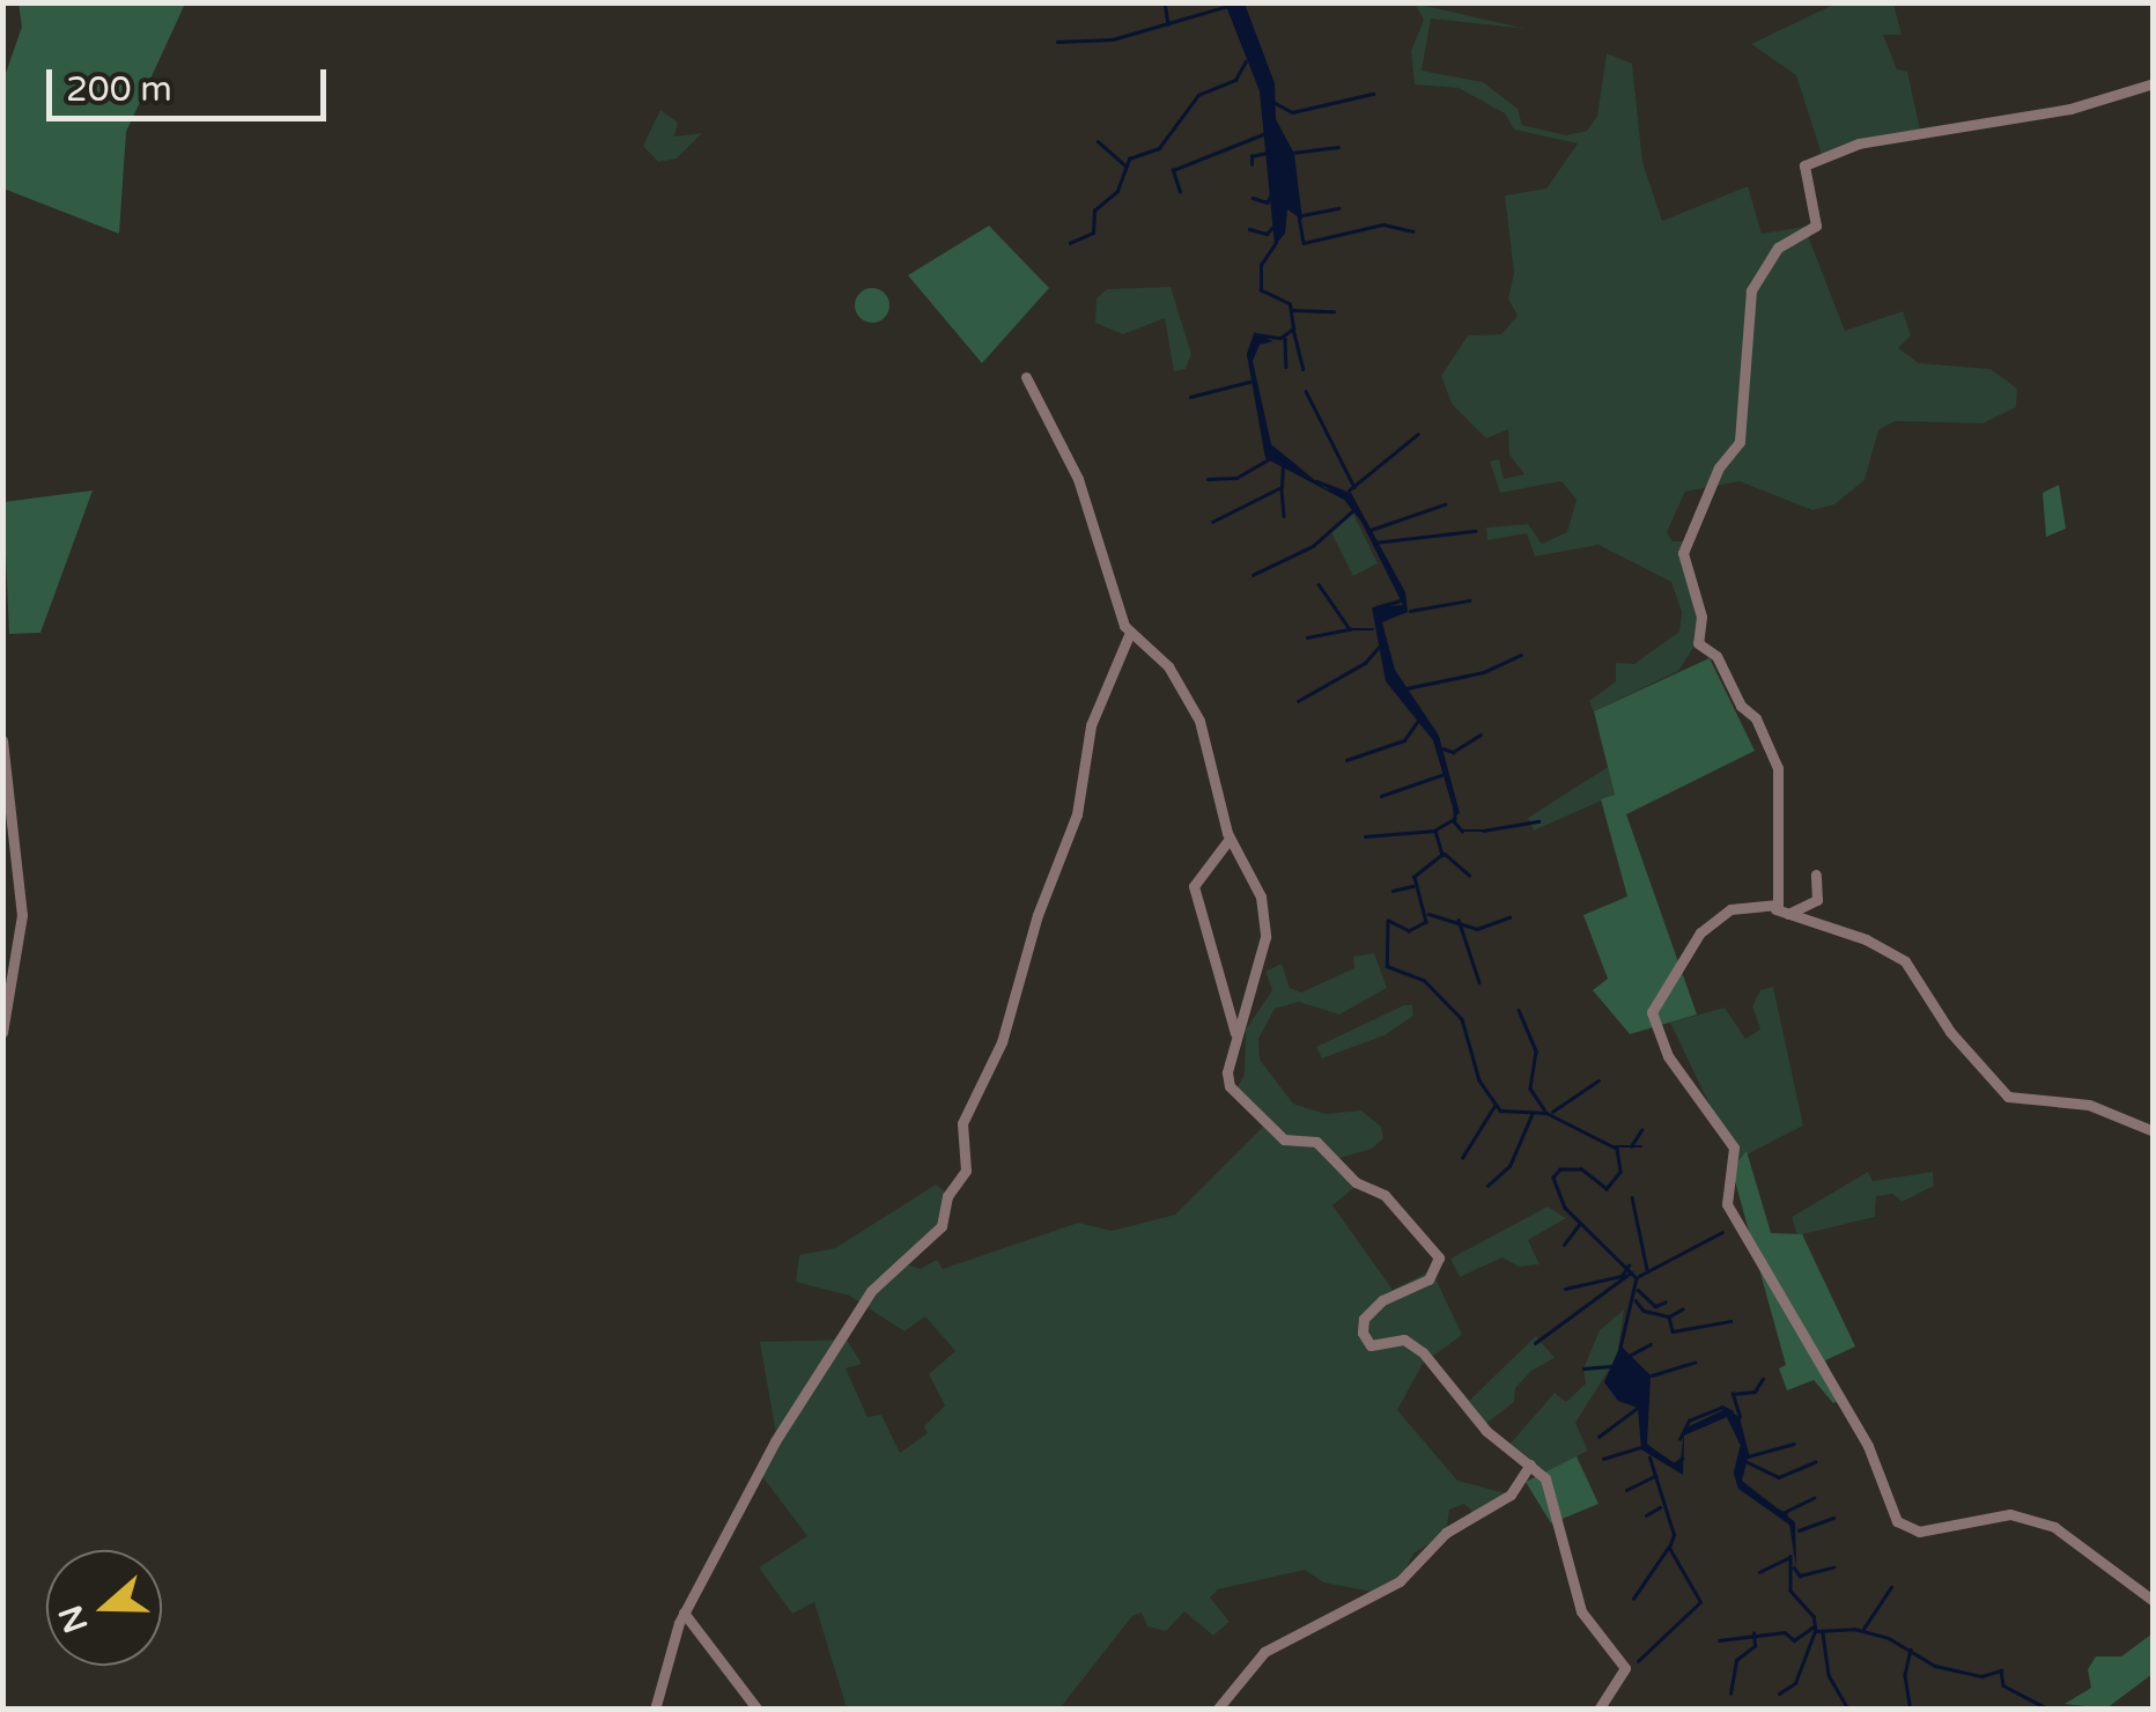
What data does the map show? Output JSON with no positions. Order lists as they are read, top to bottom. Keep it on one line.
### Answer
{"scale_bar":"200 m","north":"left"}
